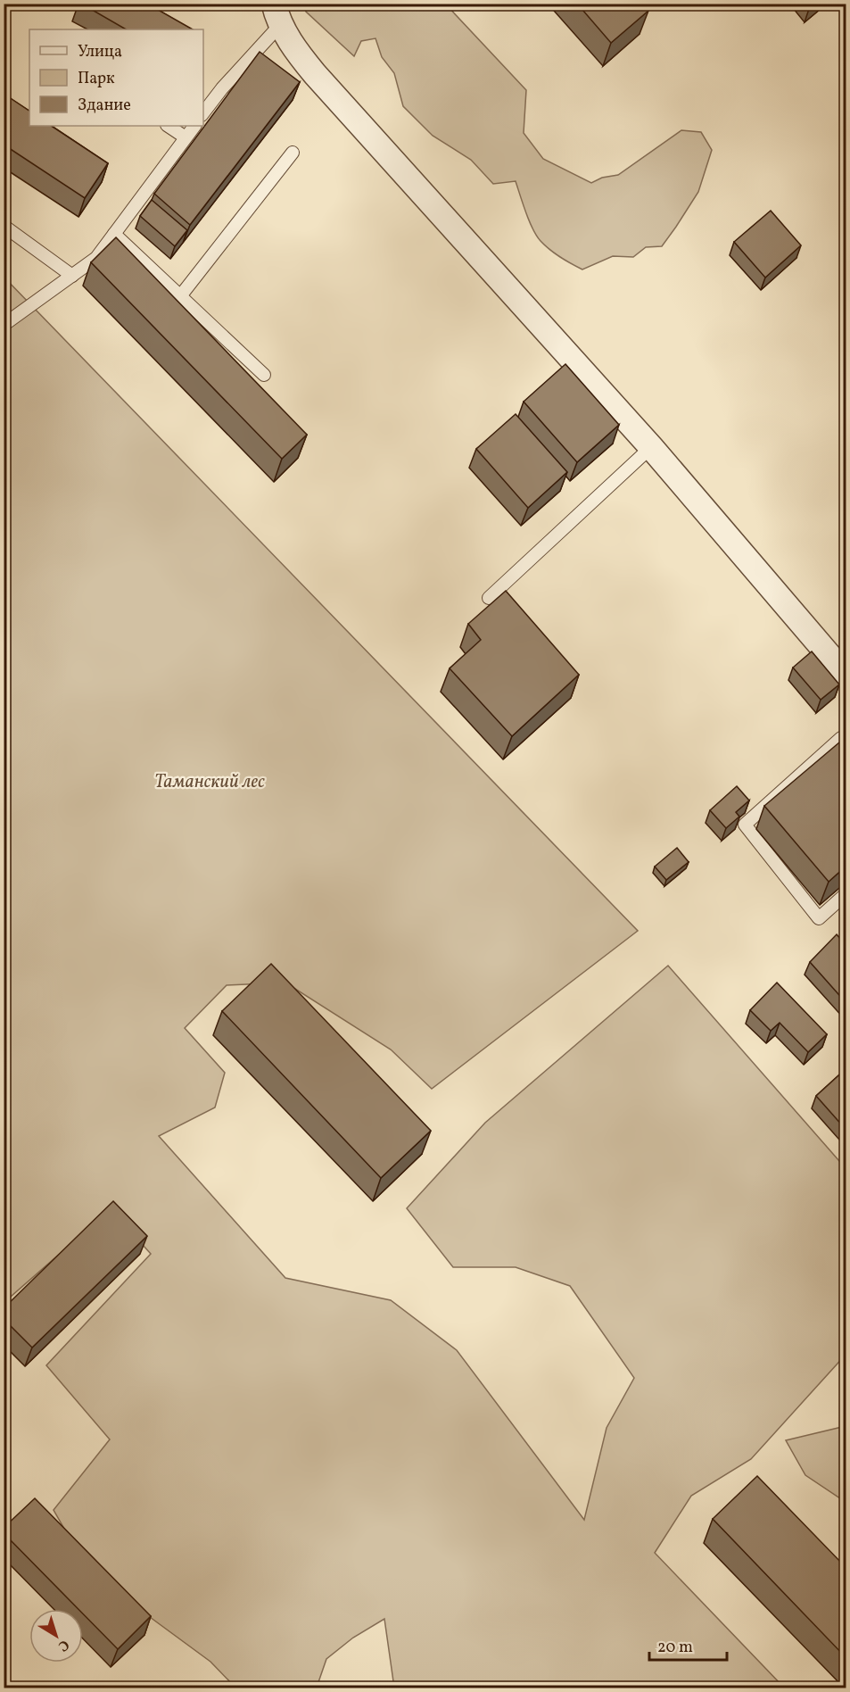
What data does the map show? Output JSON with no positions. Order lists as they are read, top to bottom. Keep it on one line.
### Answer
{"parks":["Таманский лес"],"legend":["Улица","Парк","Здание"],"scale_bar":"20 m","north":"bottom right"}
